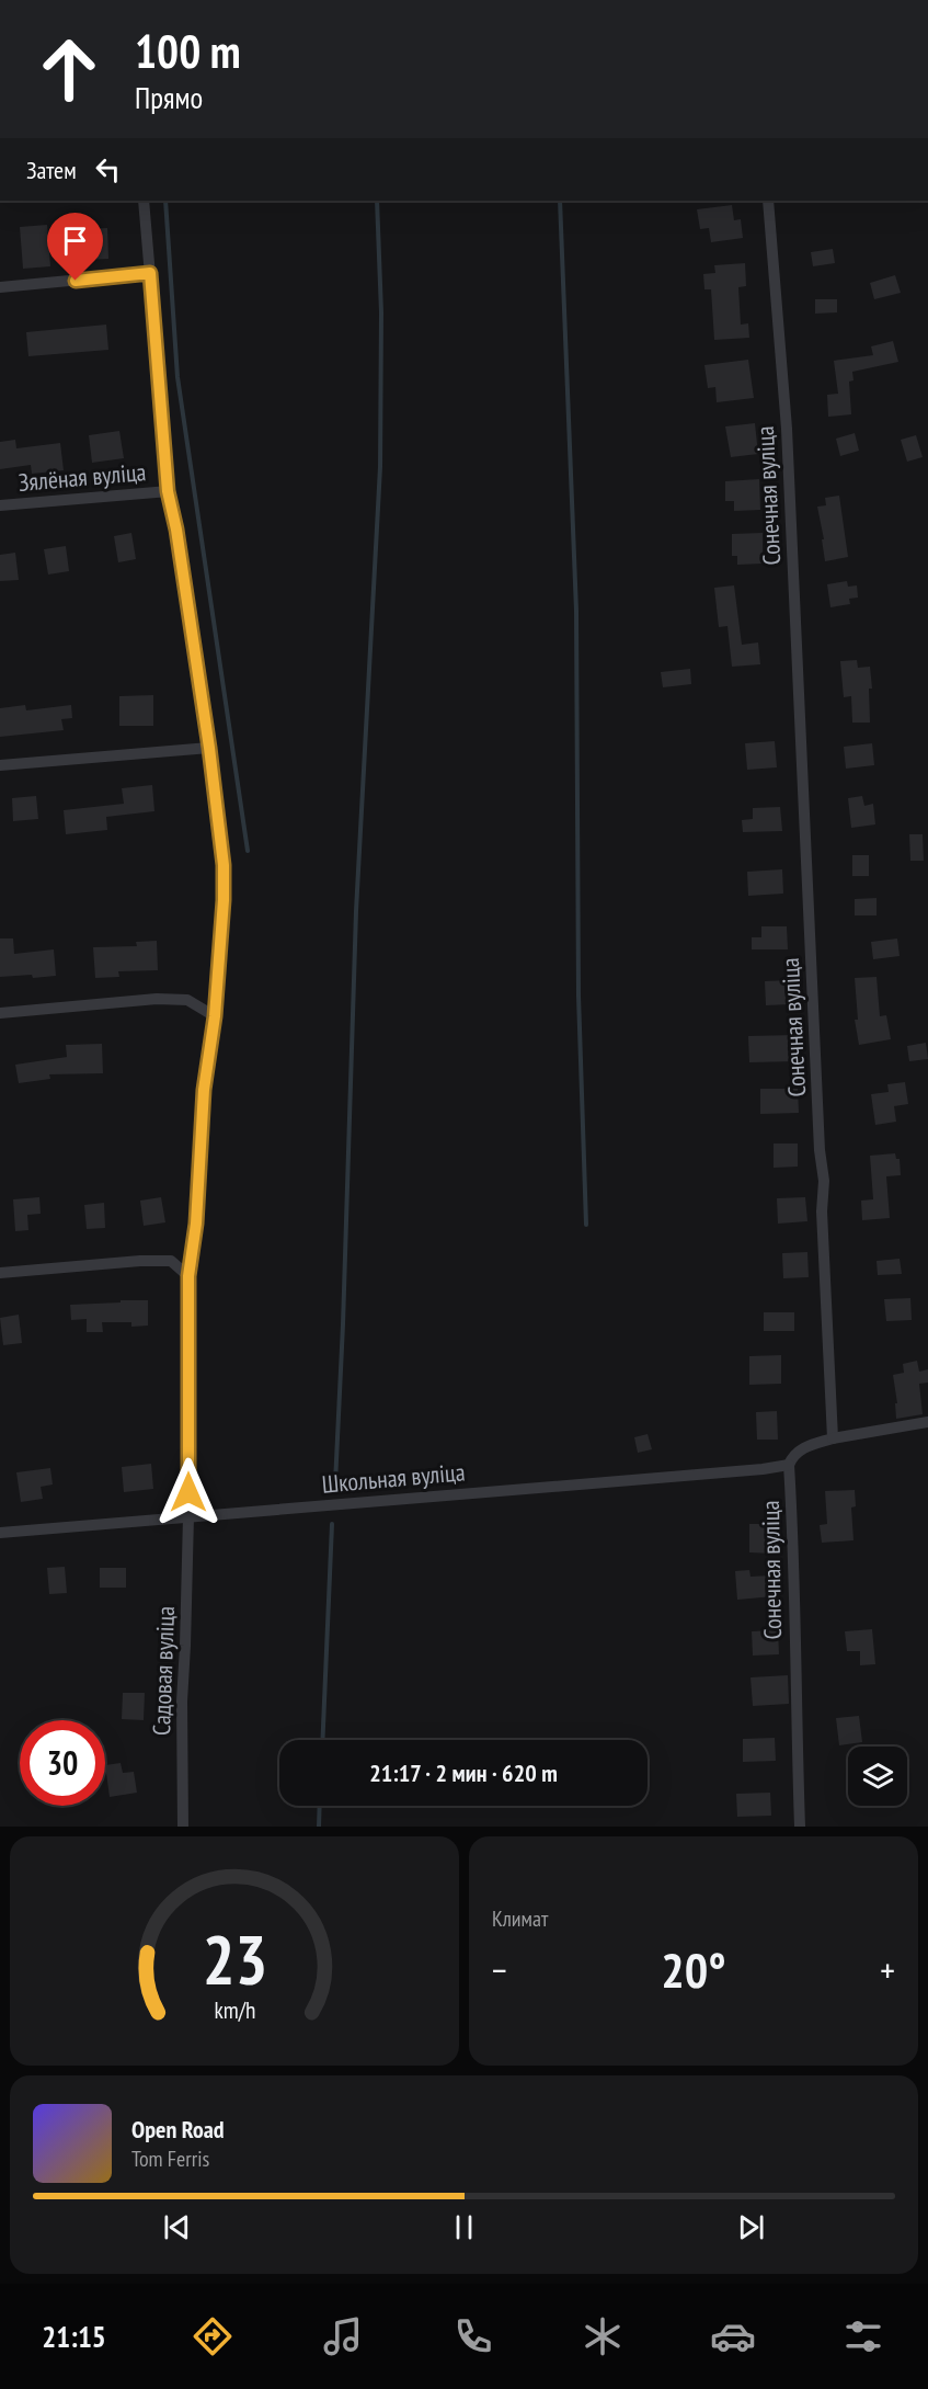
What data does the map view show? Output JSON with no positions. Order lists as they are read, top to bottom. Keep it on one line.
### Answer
{"streets":{"street":["Зялёная вуліца","Сонечная вуліца","Школьная вуліца","Садовая вуліца"]},"crossings":[["Зялёная вуліца","Садовая вуліца"],["Сонечная вуліца","Школьная вуліца"],["Школьная вуліца","Садовая вуліца"]],"page":{"turn":["100 m","Прямо"],"then":"Затем","limit":"30","trip":"21:17 · 2 мин · 620 m","tile":"Климат","heat":["−","20°","+"],"song":["Open Road","Tom Ferris"],"tabs":"21:15","gauge":["23","km/h"]}}
